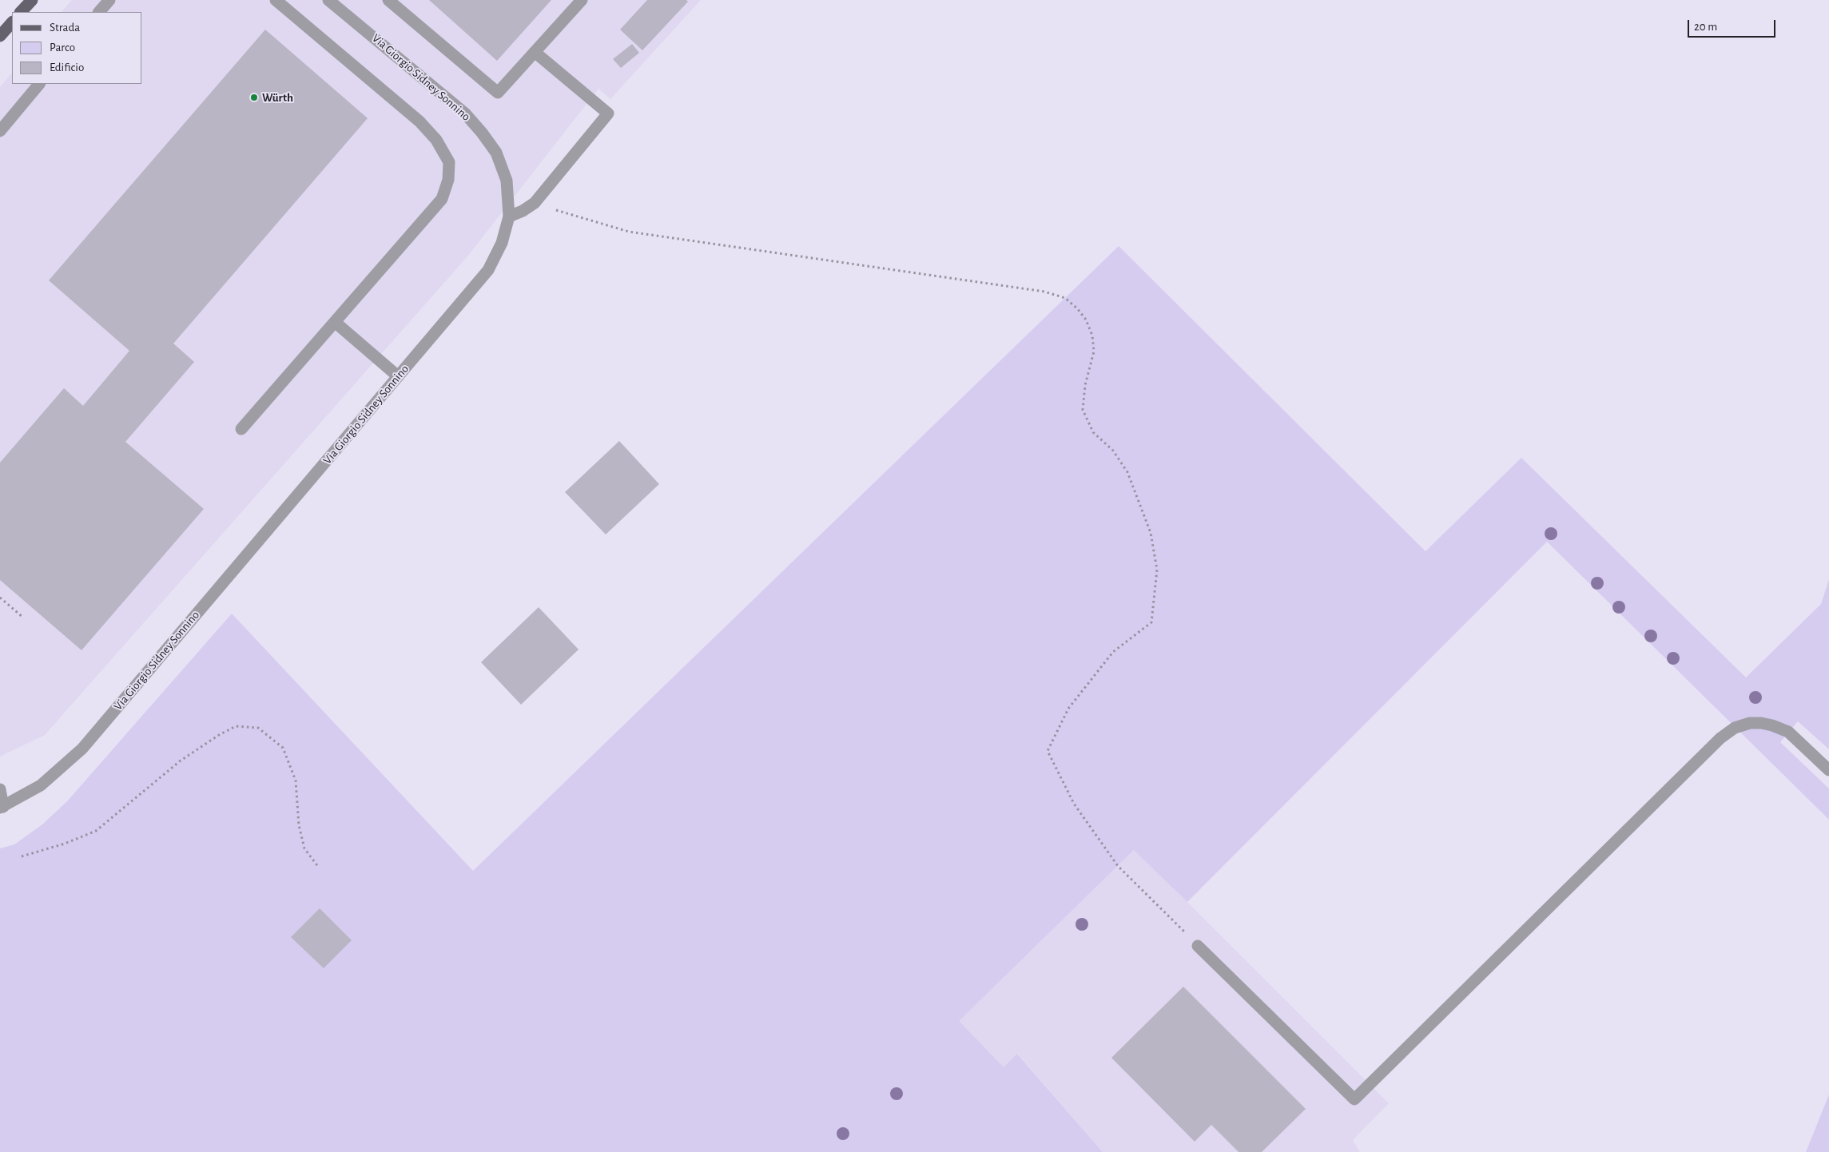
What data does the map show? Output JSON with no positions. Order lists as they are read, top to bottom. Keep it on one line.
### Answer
{"streets":{"street":["Via Giorgio Sidney Sonnino"]},"places":["Würth"],"legend":["Strada","Parco","Edificio"],"scale_bar":"20 m"}
